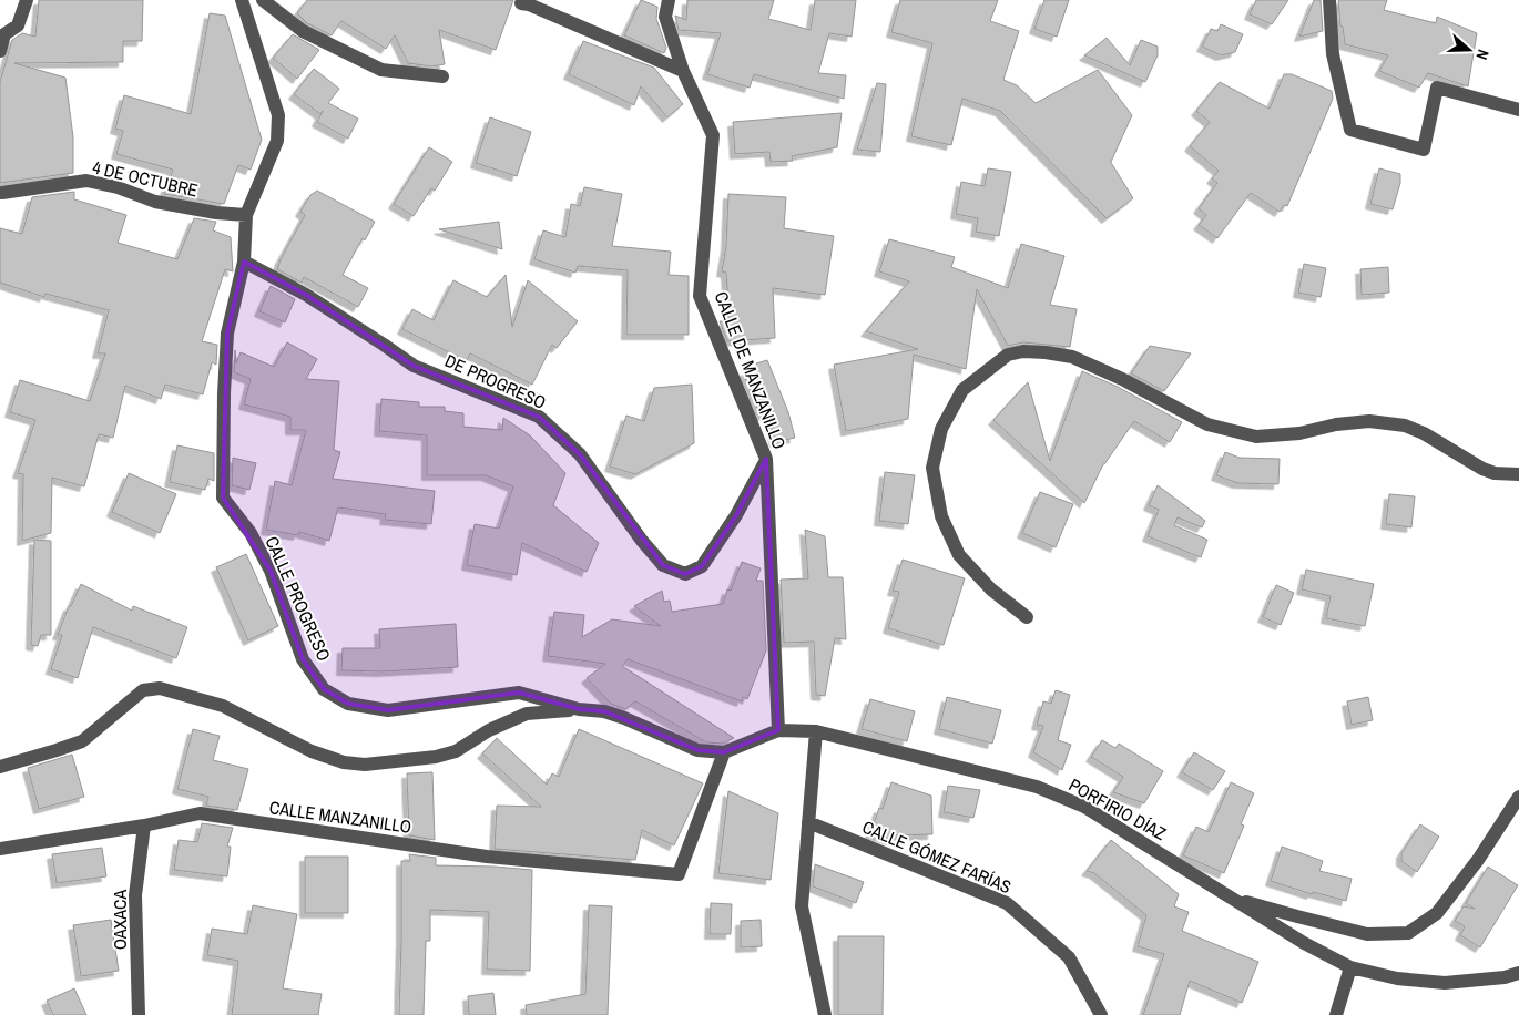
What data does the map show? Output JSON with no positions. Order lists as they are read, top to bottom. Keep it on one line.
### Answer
{"streets":{"street":["4 DE OCTUBRE","CALLE DE MANZANILLO","DE PROGRESO","CALLE PROGRESO","PORFIRIO DÍAZ","CALLE MANZANILLO","CALLE GÓMEZ FARÍAS","OAXACA"]},"crossings":[["4 DE OCTUBRE","CALLE PROGRESO"],["CALLE DE MANZANILLO","DE PROGRESO"],["CALLE DE MANZANILLO","CALLE PROGRESO"],["CALLE DE MANZANILLO","PORFIRIO DÍAZ"],["DE PROGRESO","CALLE PROGRESO"],["CALLE PROGRESO","PORFIRIO DÍAZ"],["CALLE PROGRESO","CALLE MANZANILLO"],["CALLE MANZANILLO","OAXACA"]],"north":"right"}
